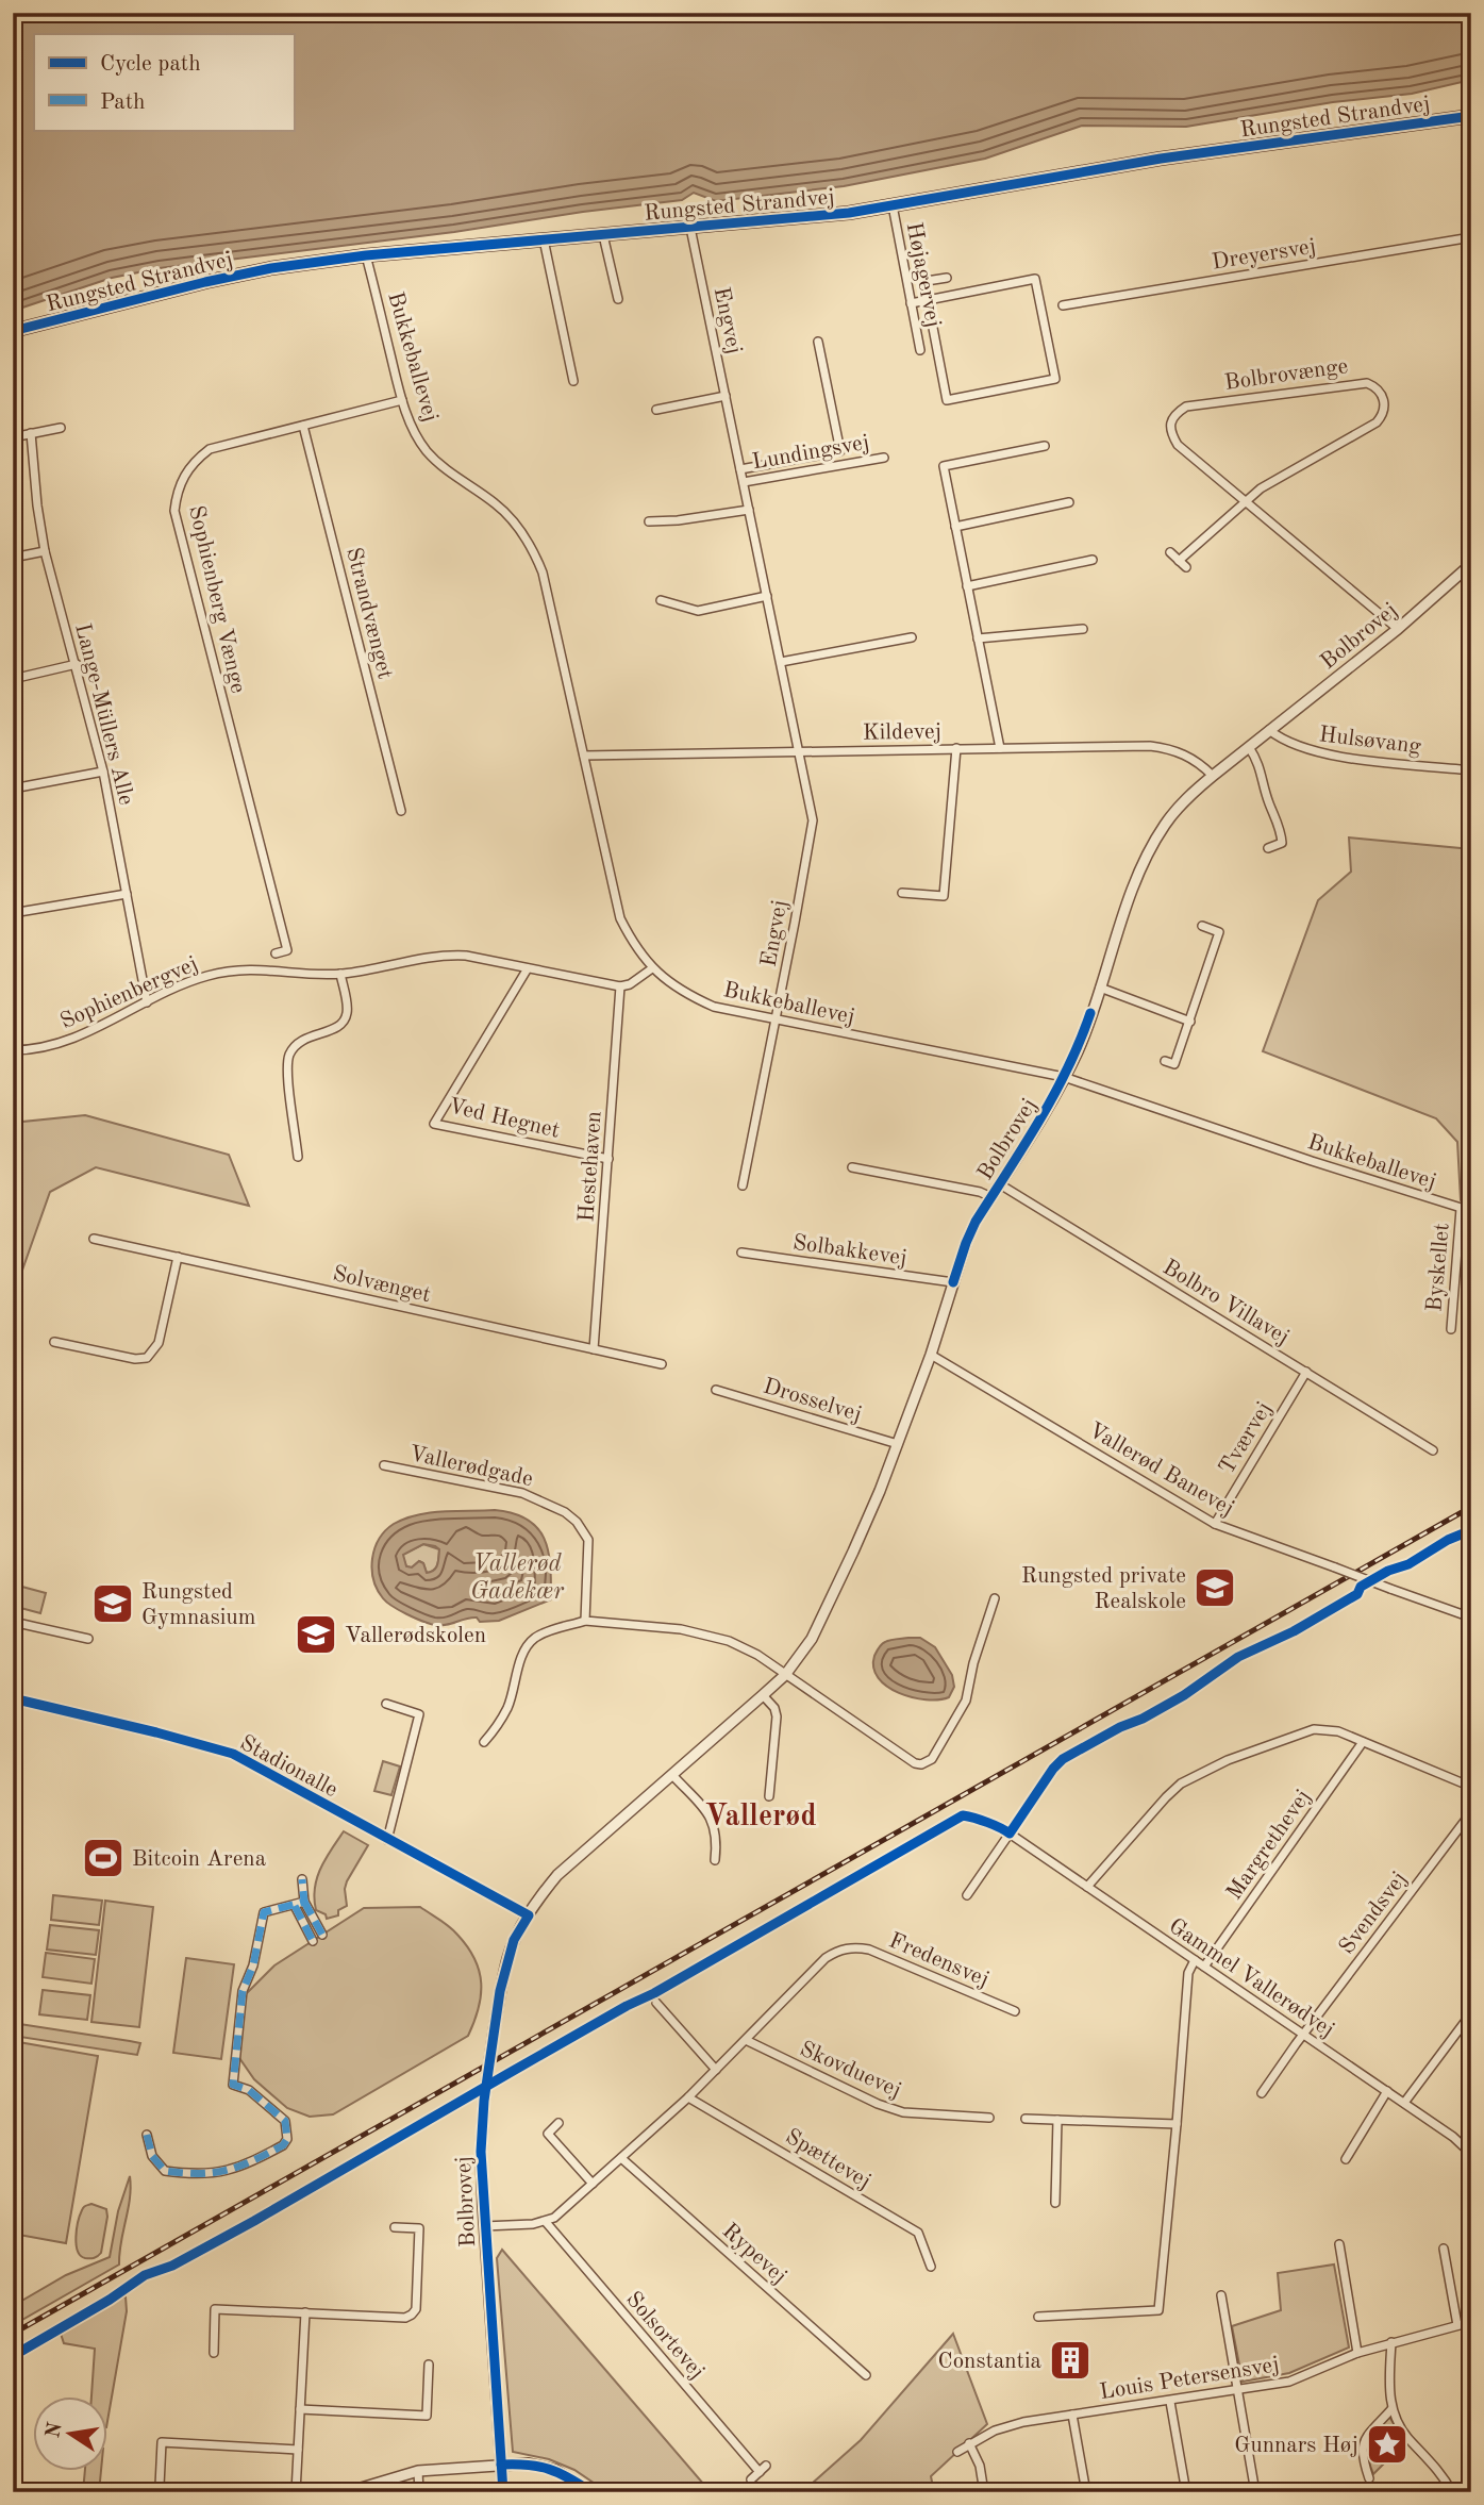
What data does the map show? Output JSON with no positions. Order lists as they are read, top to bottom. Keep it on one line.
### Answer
{"streets":{"main road":["Rungsted Strandvej"],"street":["Dreyersvej","Højagervej","Engvej","Bukkeballevej","Bolbrovænge","Lundingsvej","Sophienberg Vænge","Strandvænget","Bolbrovej","Lange-Müllers Alle","Kildevej","Hulsøvang","Sophienbergvej","Ved Hegnet","Hestehaven","Solbakkevej","Byskellet","Solvænget","Bolbro Villavej","Drosselvej","Tværvej","Vallerødgade","Vallerød Banevej","Stadionalle","Margrethevej","Svendsvej","Fredensvej","Gammel Vallerødvej","Skovduevej","Spættevej","Rypevej","Solsortevej","Louis Petersensvej"]},"crossings":[["Rungsted Strandvej","Højagervej"],["Rungsted Strandvej","Engvej"],["Rungsted Strandvej","Bukkeballevej"],["Engvej","Bukkeballevej"],["Engvej","Lundingsvej"],["Engvej","Kildevej"],["Bukkeballevej","Sophienberg Vænge"],["Bukkeballevej","Bolbrovej"],["Bukkeballevej","Kildevej"],["Bukkeballevej","Byskellet"],["Bolbrovænge","Bolbrovej"],["Sophienberg Vænge","Strandvænget"],["Bolbrovej","Kildevej"],["Bolbrovej","Hulsøvang"],["Bolbrovej","Solbakkevej"],["Bolbrovej","Bolbro Villavej"],["Bolbrovej","Drosselvej"],["Bolbrovej","Vallerød Banevej"],["Bolbrovej","Stadionalle"],["Lange-Müllers Alle","Sophienbergvej"],["Sophienbergvej","Ved Hegnet"],["Sophienbergvej","Hestehaven"],["Ved Hegnet","Hestehaven"],["Hestehaven","Solvænget"],["Bolbro Villavej","Tværvej"],["Tværvej","Vallerød Banevej"],["Margrethevej","Gammel Vallerødvej"],["Svendsvej","Gammel Vallerødvej"],["Fredensvej","Skovduevej"],["Fredensvej","Spættevej"],["Fredensvej","Rypevej"],["Fredensvej","Solsortevej"]],"districts":["Vallerød"],"water":["Vallerød Gadekær"],"places":{"school or university":["Rungsted private Realskole","Rungsted Gymnasium","Vallerødskolen"],"sports":["Bitcoin Arena"],"building":["Constantia"],"place":["Gunnars Høj"]},"legend":["Cycle path","Path"],"north":"left"}
